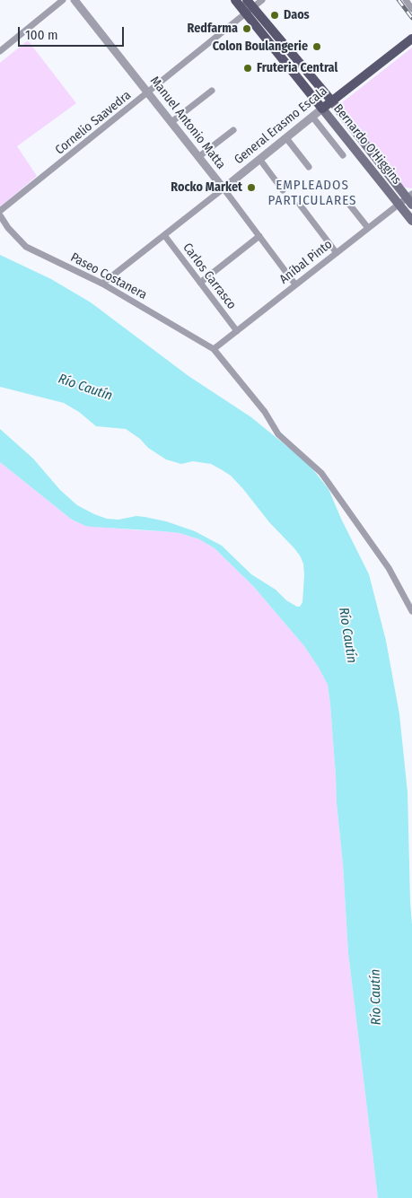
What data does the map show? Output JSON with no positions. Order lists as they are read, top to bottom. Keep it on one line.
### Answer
{"streets":{"main road":["General Erasmo Escala","Bernardo O'Higgins"],"street":["Cornelio Saavedra","Manuel Antonio Matta","Aníbal Pinto","Paseo Costanera","Carlos Carrasco"]},"crossings":[["Cornelio Saavedra","Manuel Antonio Matta"],["Cornelio Saavedra","Bernardo O'Higgins"],["Manuel Antonio Matta","General Erasmo Escala"],["Manuel Antonio Matta","Aníbal Pinto"],["General Erasmo Escala","Bernardo O'Higgins"],["General Erasmo Escala","Paseo Costanera"],["General Erasmo Escala","Carlos Carrasco"],["Bernardo O'Higgins","Aníbal Pinto"],["Aníbal Pinto","Paseo Costanera"],["Aníbal Pinto","Carlos Carrasco"]],"districts":["EMPLEADOS PARTICULARES"],"water":["Río Cautín"],"places":["Daos","Redfarma","Colon Boulangerie","Fruteria Central","Rocko Market"],"scale_bar":"100 m"}
